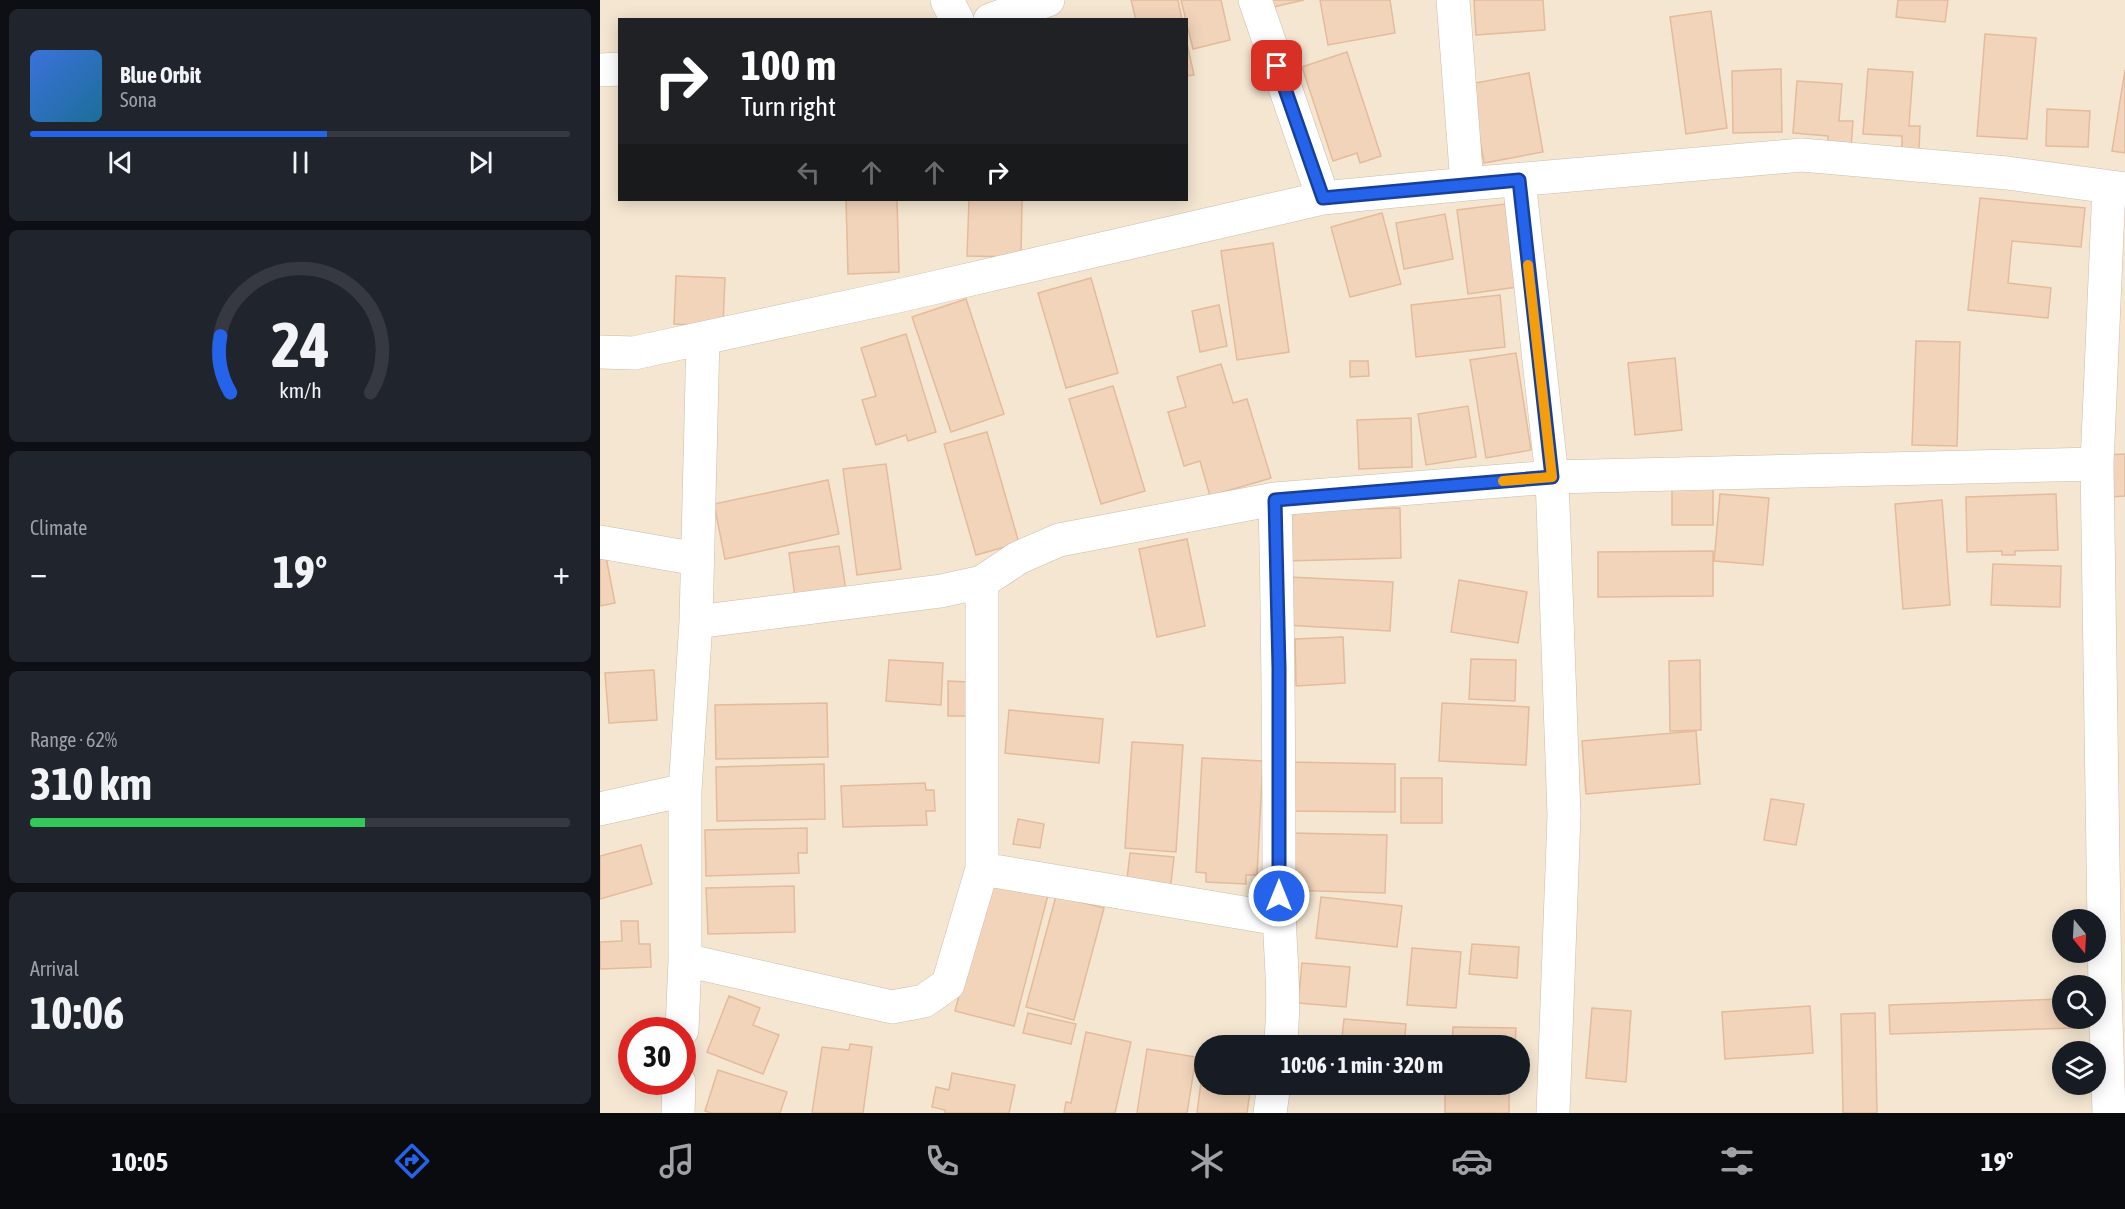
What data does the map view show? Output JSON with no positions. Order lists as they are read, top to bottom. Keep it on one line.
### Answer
{"north":"bottom","page":{"turn":["100 m","Turn right"],"song":["Blue Orbit","Sona"],"tile":["Climate",["Range · 62%","310 km"],["Arrival","10:06"]],"heat":["−","19°","+"],"limit":"30","trip":"10:06 · 1 min · 320 m","tabs":["10:05","19°"],"gauge":["24","km/h"]}}
